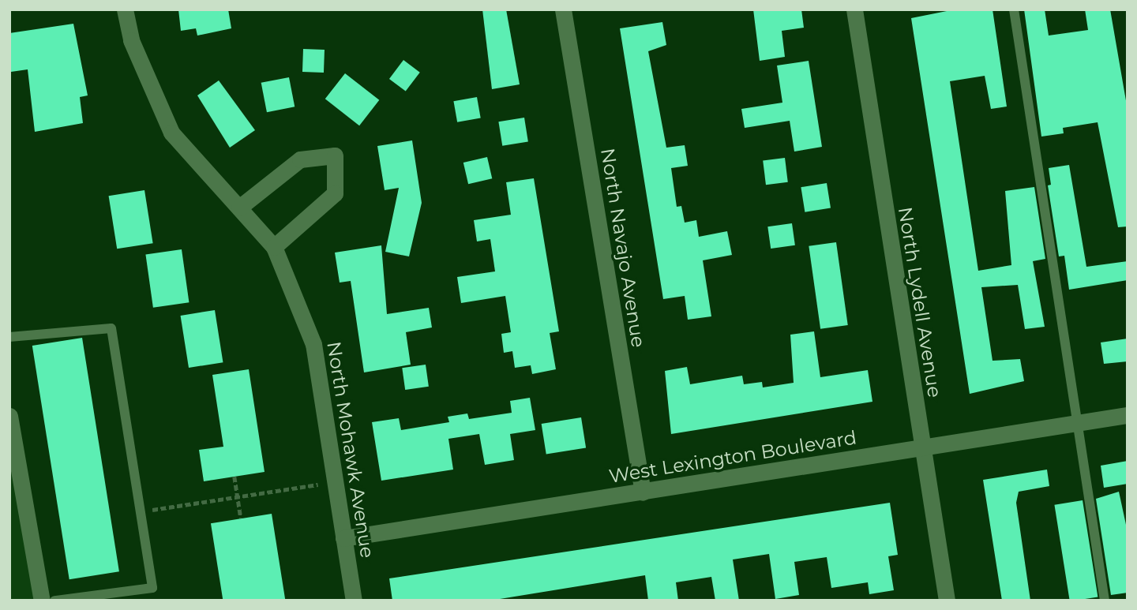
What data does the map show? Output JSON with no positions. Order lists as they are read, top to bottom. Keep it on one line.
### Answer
{"streets":{"street":["North Navajo Avenue","North Lydell Avenue","North Mohawk Avenue","West Lexington Boulevard"]},"crossings":[["North Navajo Avenue","West Lexington Boulevard"],["North Lydell Avenue","West Lexington Boulevard"],["North Mohawk Avenue","West Lexington Boulevard"]]}
